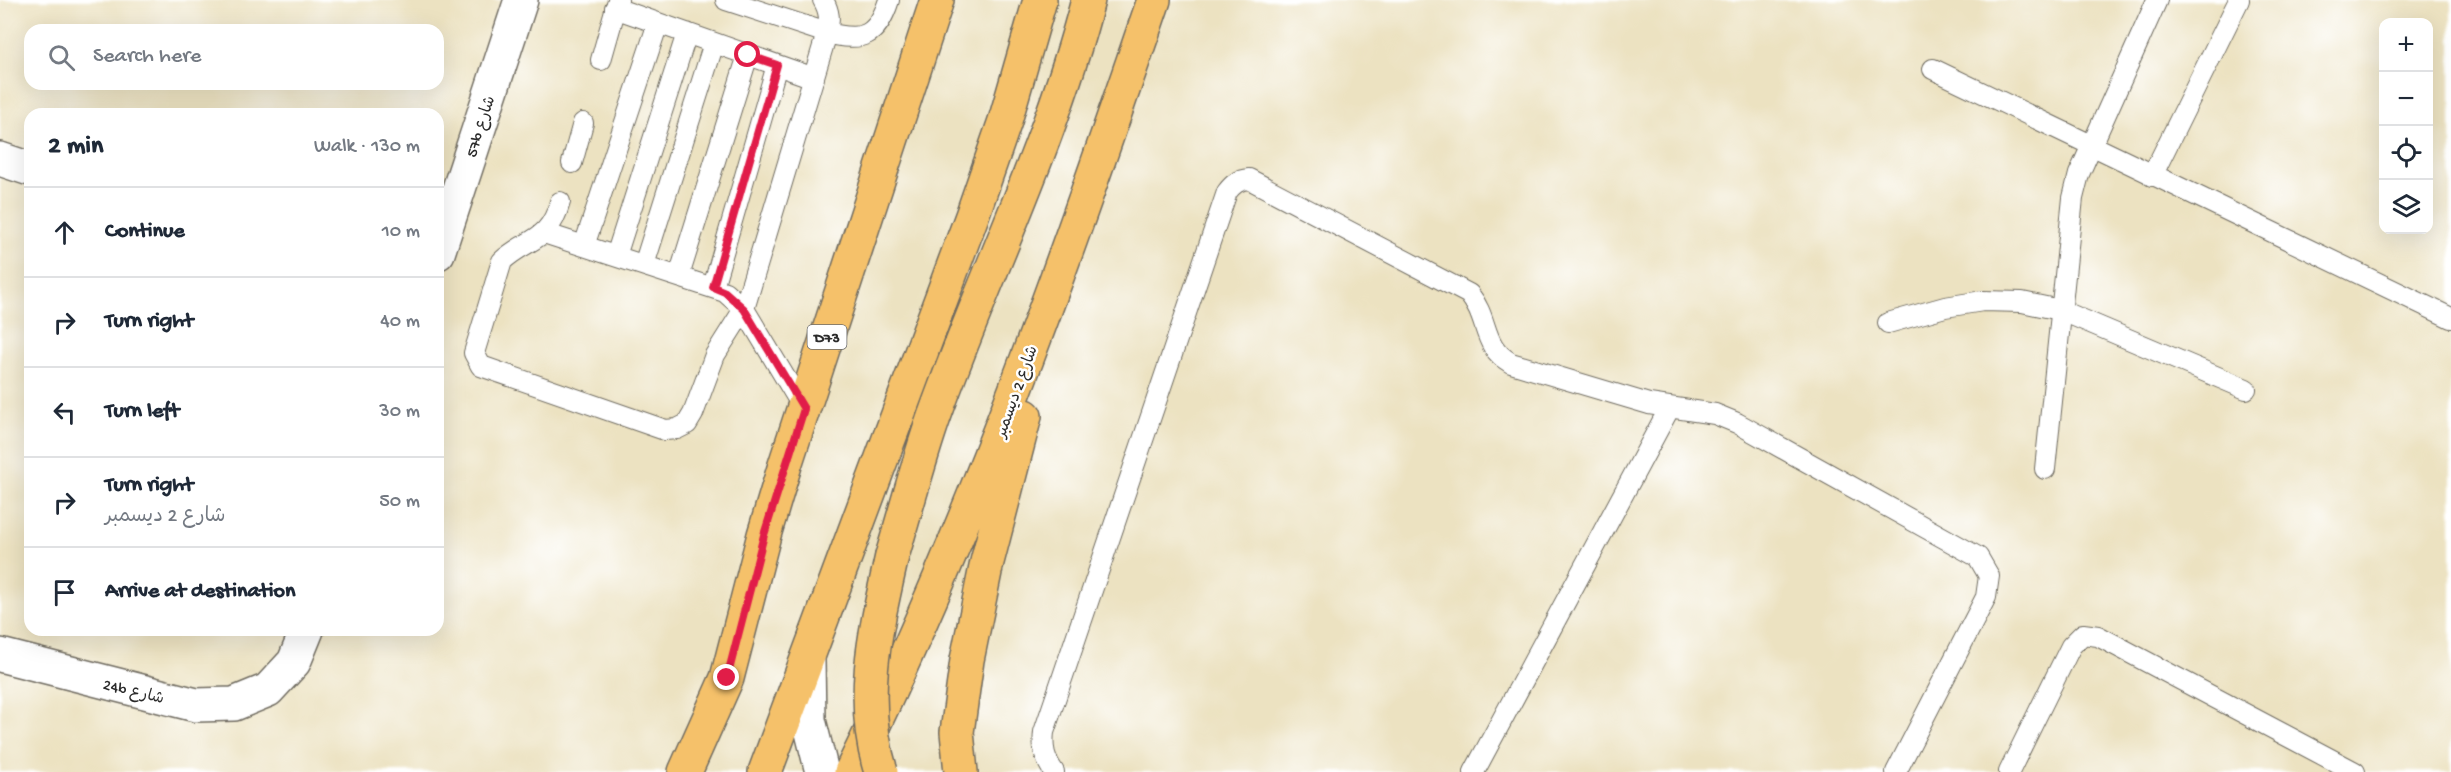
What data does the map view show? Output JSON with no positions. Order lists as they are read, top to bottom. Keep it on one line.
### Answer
{"streets":{"main road":["D73","شارع 2 ديسمبر"],"street":["57b شارع","24b شارع"]},"page":{"map_buttons":["+","−"],"search":"Search here","heading":["2 min","Walk · 130 m"],"list":[["Continue","10 m"],["Turn right","40 m"],["Turn left","30 m"],["Turn right","شارع 2 ديسمبر","50 m"],"Arrive at destination"]}}
